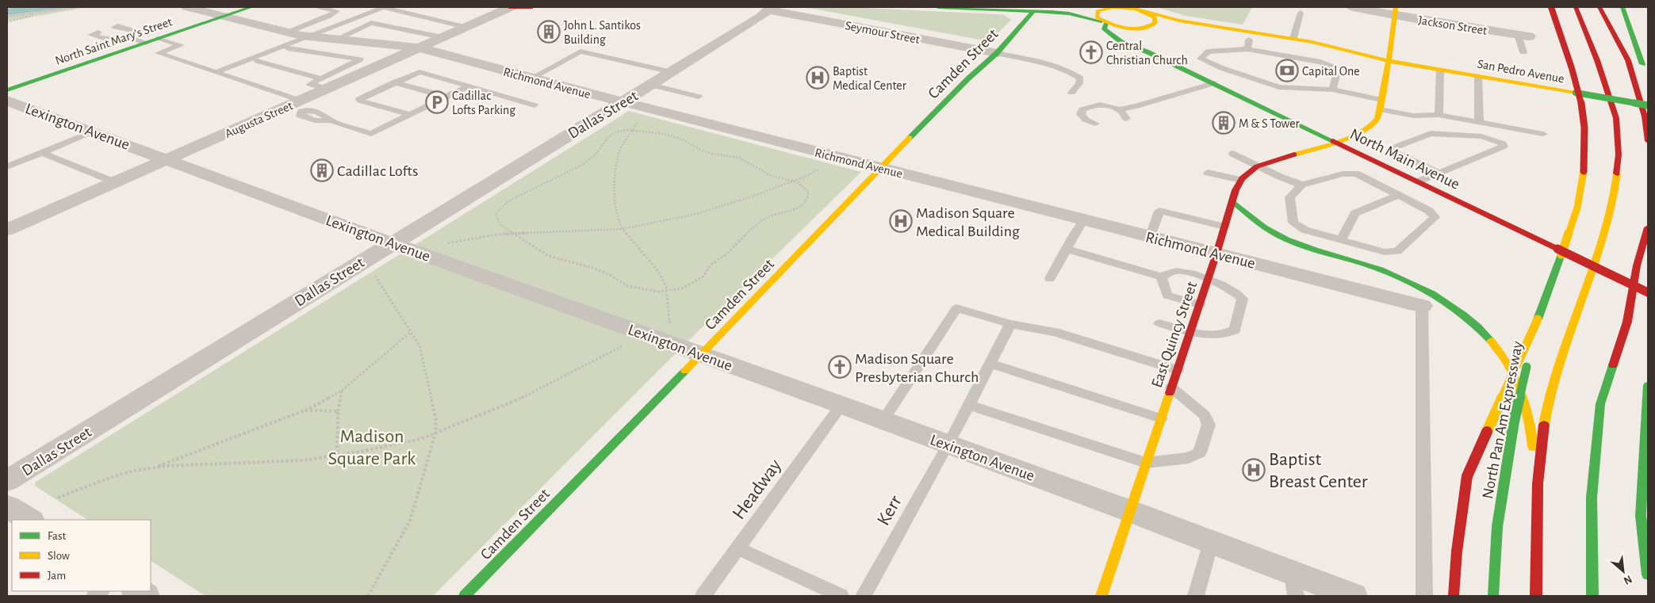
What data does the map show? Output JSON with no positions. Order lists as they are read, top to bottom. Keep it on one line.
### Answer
{"streets":{"main road":["North Saint Mary's Street","Camden Street","San Pedro Avenue","North Main Avenue","East Quincy Street","North Pan Am Expressway"],"street":["Jackson Street","Seymour Street","Richmond Avenue","Dallas Street","Augusta Street","Lexington Avenue"],"lane":["Headway","Kerr"]},"crossings":[["Jackson Street","East Quincy Street"],["Seymour Street","Camden Street"],["Seymour Street","Dallas Street"],["North Saint Mary's Street","Richmond Avenue"],["Camden Street","San Pedro Avenue"],["Camden Street","Richmond Avenue"],["Camden Street","Lexington Avenue"],["San Pedro Avenue","North Main Avenue"],["San Pedro Avenue","East Quincy Street"],["Richmond Avenue","Dallas Street"],["Richmond Avenue","Augusta Street"],["Richmond Avenue","East Quincy Street"],["Dallas Street","Lexington Avenue"],["Augusta Street","Lexington Avenue"],["Lexington Avenue","East Quincy Street"],["Lexington Avenue","Headway"],["Lexington Avenue","Kerr"],["North Main Avenue","East Quincy Street"],["North Main Avenue","North Pan Am Expressway"]],"parks":["Madison Square Park"],"places":{"building":["John L. Santikos Building","M & S Tower","Cadillac Lofts"],"church":["Central Christian Church","Madison Square Presbyterian Church"],"bank":["Capital One"],"hospital":["Baptist Medical Center","Madison Square Medical Building","Baptist Breast Center"],"parking":["Cadillac Lofts Parking"]},"legend":["Fast","Slow","Jam"],"north":"bottom right"}
